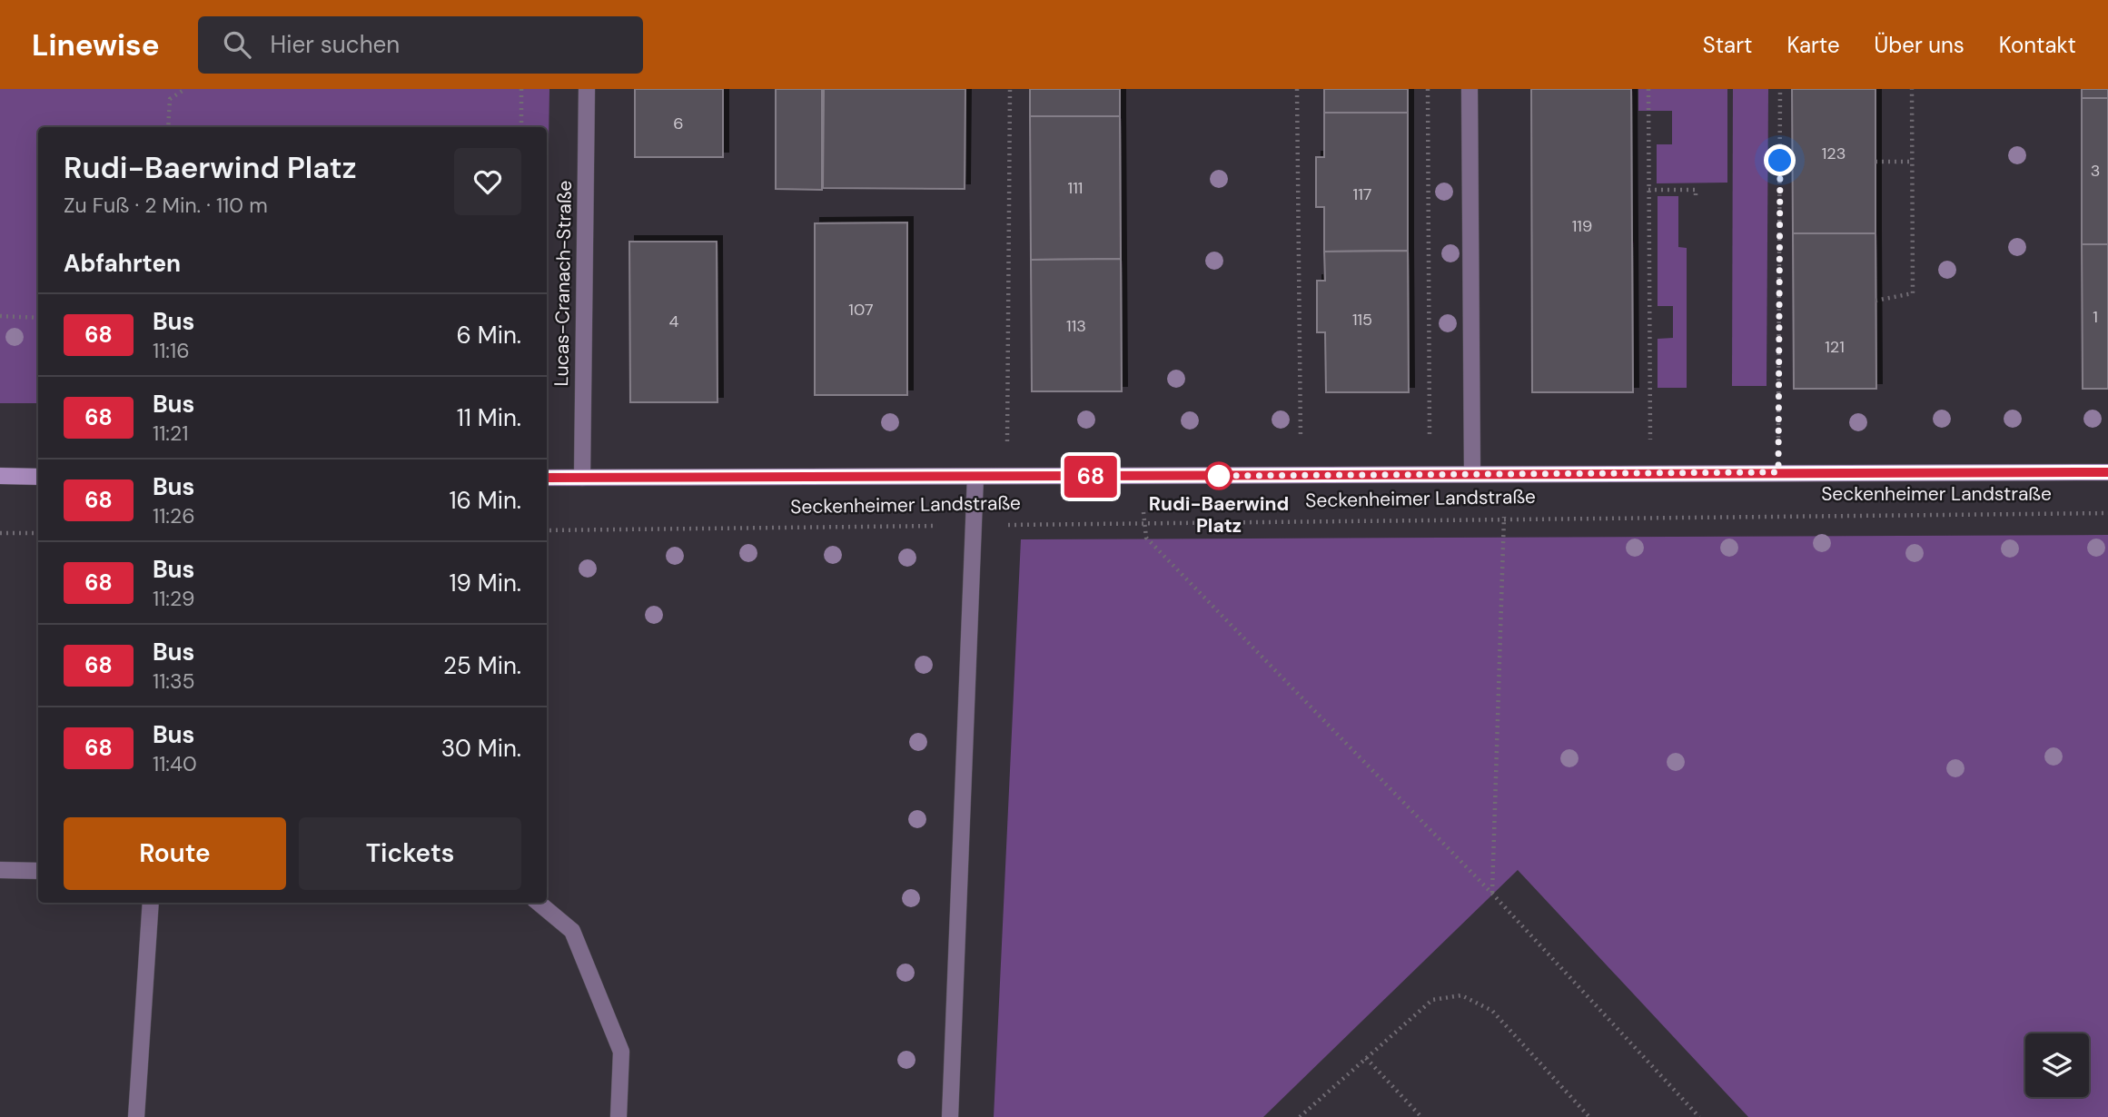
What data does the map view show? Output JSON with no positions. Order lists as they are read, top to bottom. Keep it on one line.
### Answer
{"streets":{"main road":["Seckenheimer Landstraße"],"street":["Lucas-Cranach-Straße"]},"crossings":[["Lucas-Cranach-Straße","Seckenheimer Landstraße"]],"places":["Rudi-Baerwind Platz"],"lines":["bus line 68"],"house_numbers":["6","123","3","111","117","119","107","1","115","4","113","121"],"page":{"header":"Linewise","search":"Hier suchen","nav":["Start","Karte","Über uns","Kontakt"],"on_map":"68","heading":[["Rudi-Baerwind Platz","Zu Fuß · 2 Min. · 110 m"],"Abfahrten"],"list":[{"mark":"68","name":"Bus","note":"11:16","value":"6 Min."},{"mark":"68","name":"Bus","note":"11:21","value":"11 Min."},{"mark":"68","name":"Bus","note":"11:26","value":"16 Min."},{"mark":"68","name":"Bus","note":"11:29","value":"19 Min."},{"mark":"68","name":"Bus","note":"11:35","value":"25 Min."},{"mark":"68","name":"Bus","note":"11:40","value":"30 Min."}],"buttons":["Route","Tickets"]}}
